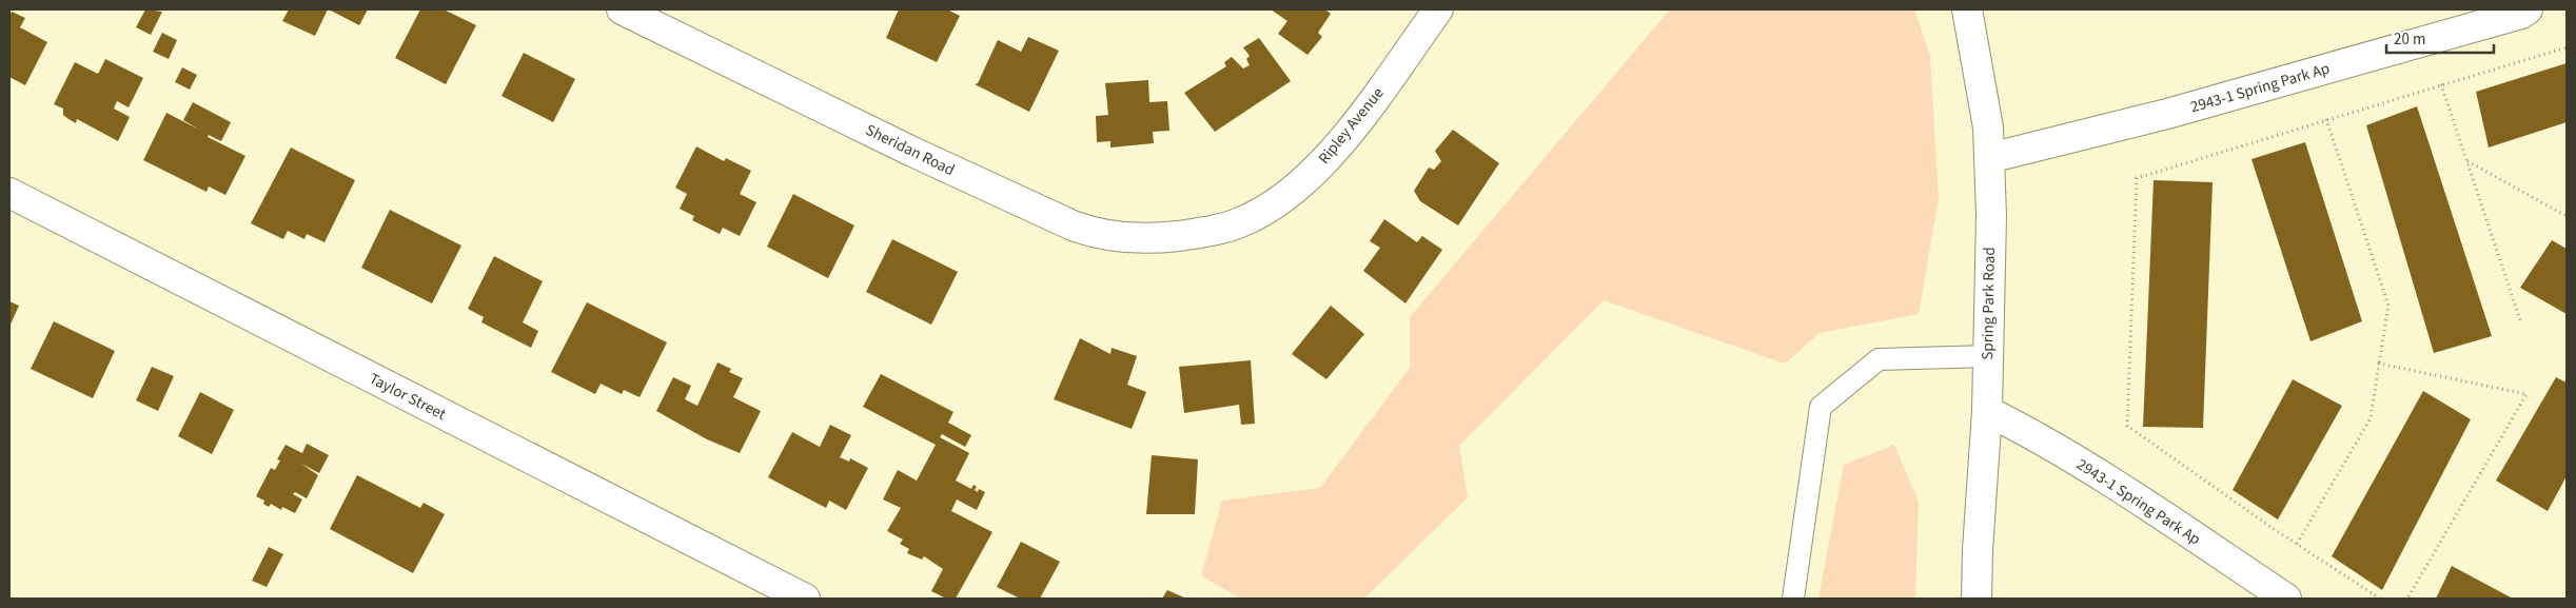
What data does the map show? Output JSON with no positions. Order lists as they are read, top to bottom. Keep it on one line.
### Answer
{"streets":{"street":["2943-1 Spring Park Ap","Ripley Avenue","Sheridan Road","Spring Park Road","Taylor Street"]},"crossings":[["2943-1 Spring Park Ap","Spring Park Road"],["Ripley Avenue","Sheridan Road"]],"scale_bar":"20 m"}
